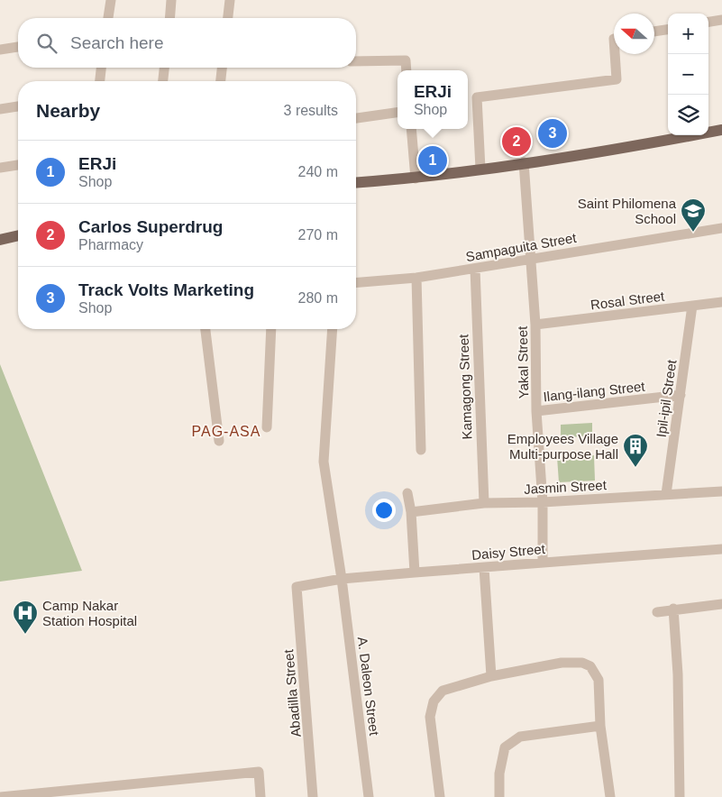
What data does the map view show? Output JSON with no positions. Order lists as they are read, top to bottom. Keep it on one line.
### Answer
{"streets":{"street":["Sampaguita Street","Rosal Street","Yakal Street","Kamagong Street","Ilang-ilang Street","Ipil-ipil Street","Jasmin Street","Daisy Street","A. Daleon Street","Abadilla Street"]},"crossings":[["Sampaguita Street","Yakal Street"],["Sampaguita Street","Kamagong Street"],["Rosal Street","Yakal Street"],["Rosal Street","Ipil-ipil Street"],["Yakal Street","Ilang-ilang Street"],["Yakal Street","Jasmin Street"],["Yakal Street","Daisy Street"],["Kamagong Street","Jasmin Street"],["Ilang-ilang Street","Ipil-ipil Street"],["Ipil-ipil Street","Jasmin Street"],["Daisy Street","A. Daleon Street"],["Daisy Street","Abadilla Street"]],"districts":["PAG-ASA"],"places":{"school or university":["Saint Philomena School"],"building":["Employees Village Multi-purpose Hall"],"hospital":["Camp Nakar Station Hospital"]},"north":"left","page":{"map_buttons":["+","−"],"search":"Search here","popup":["ERJi","Shop"],"heading":["Nearby","3 results"],"pins":["3","2","1"],"list":[{"mark":"1","name":"ERJi","note":"Shop","value":"240 m"},{"mark":"2","name":"Carlos Superdrug","note":"Pharmacy","value":"270 m"},{"mark":"3","name":"Track Volts Marketing","note":"Shop","value":"280 m"}]}}
